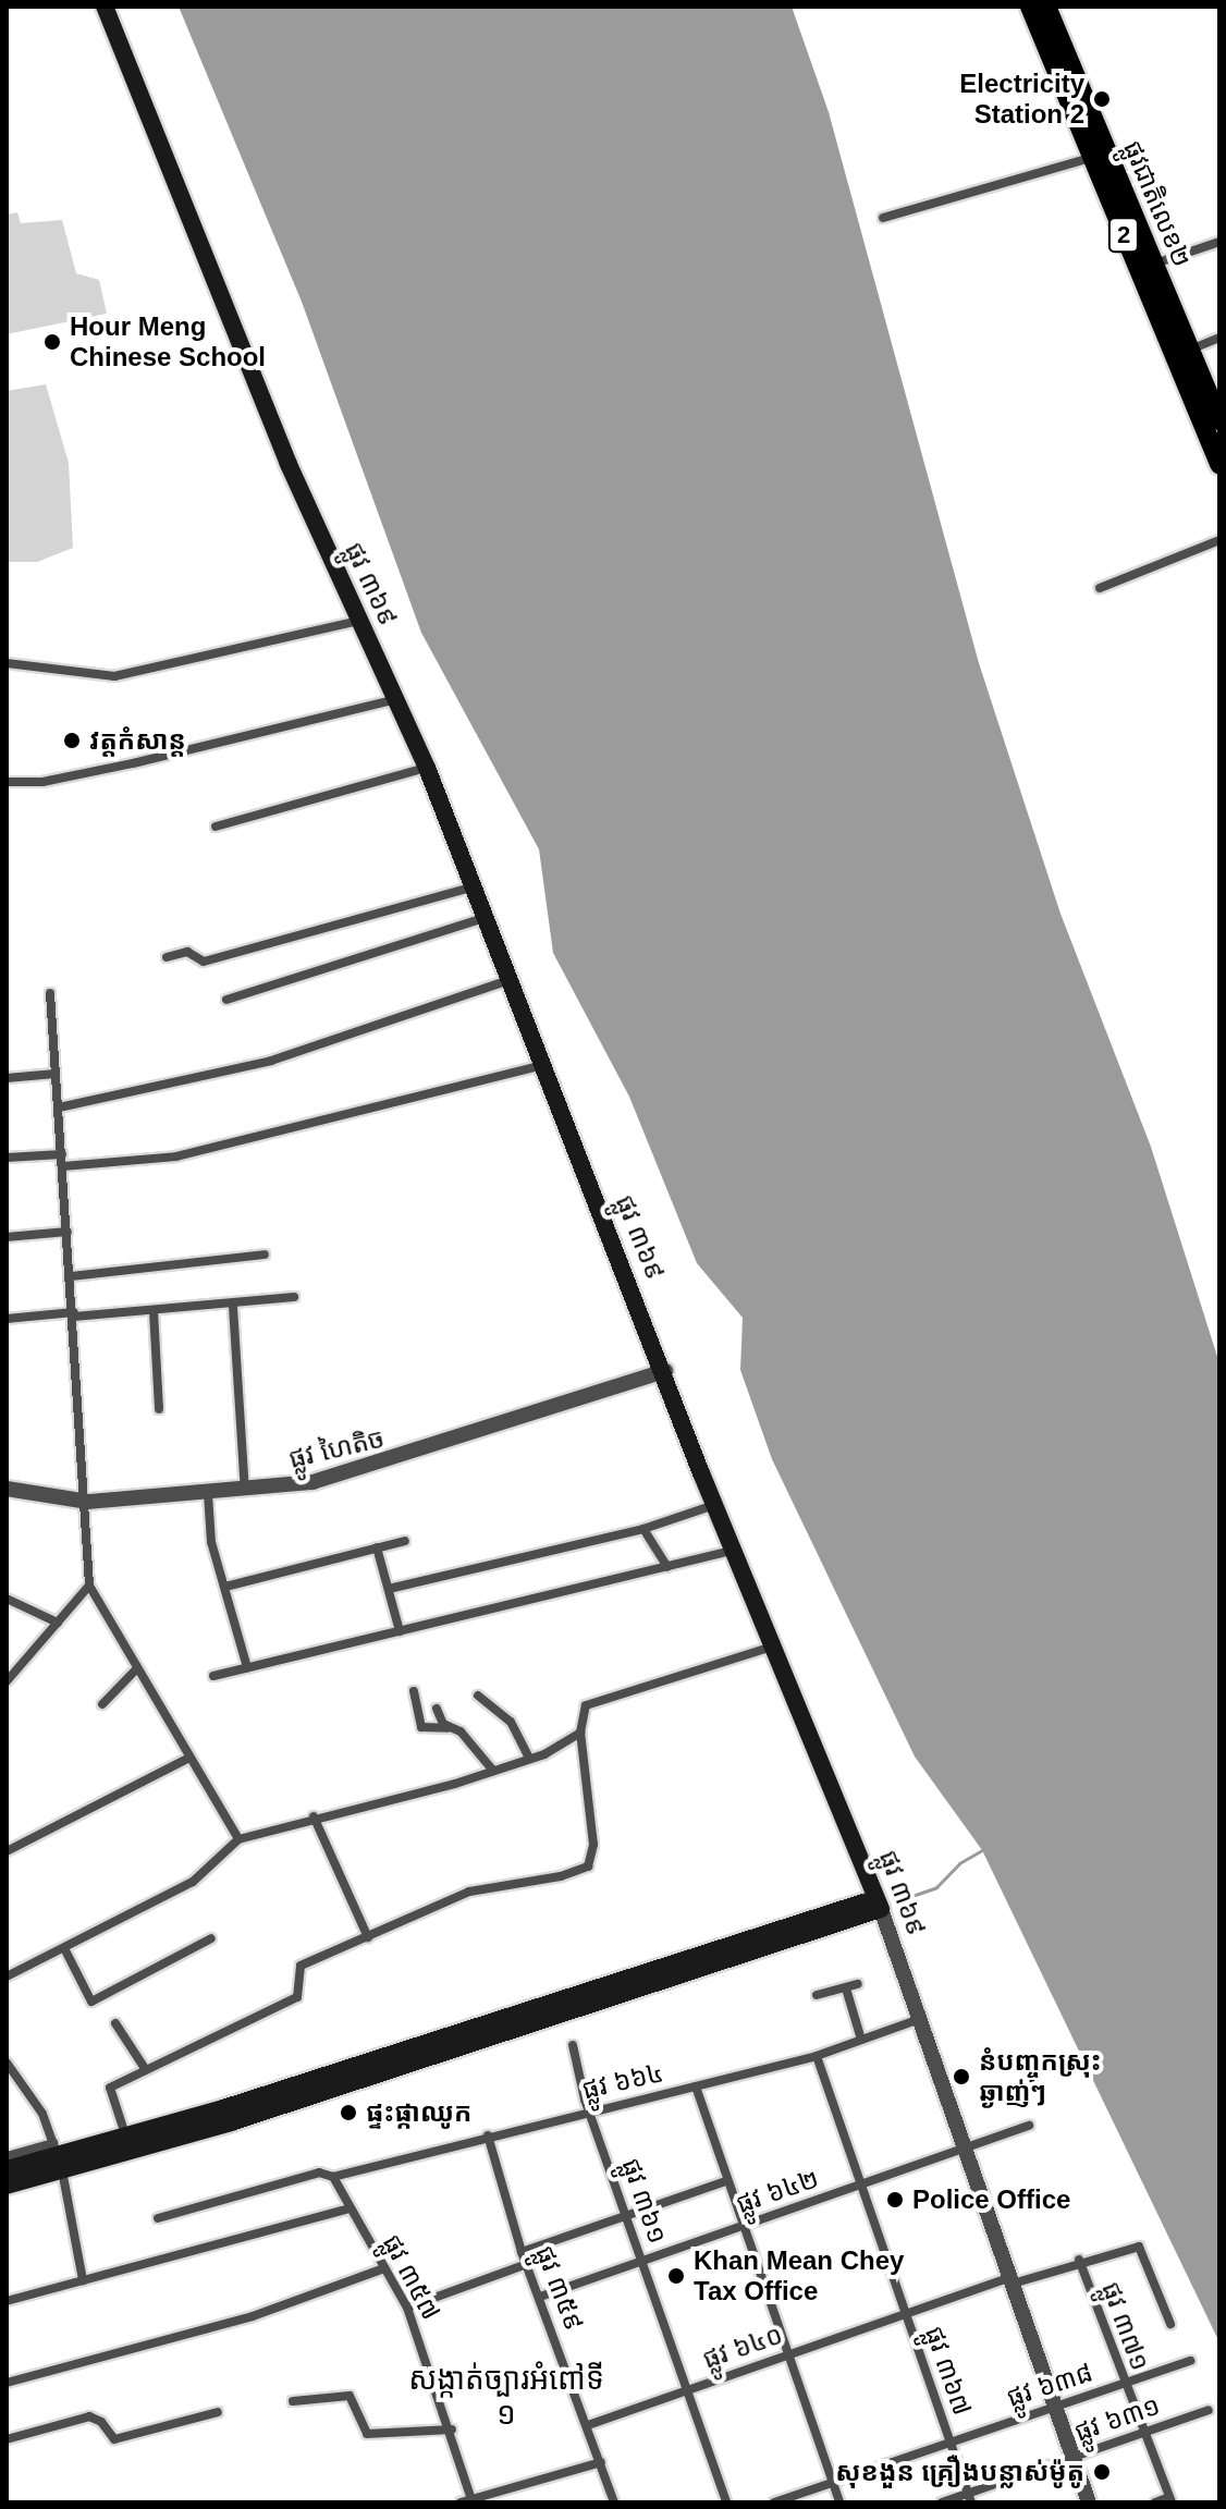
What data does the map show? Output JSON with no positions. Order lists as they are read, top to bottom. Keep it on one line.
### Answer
{"streets":{"main road":["ផ្លូវជាតិលេខ២","2","ផ្លូវ ៣៦៩"],"street":["ផ្លូវ ហៃតិច","ផ្លូវ ៦៦៤","ផ្លូវ ៦៤២","ផ្លូវ ៣៦១","ផ្លូវ ៣៥៧","ផ្លូវ ៣៥៩","ផ្លូវ ៣៧១","ផ្លូវ ៦៤០","ផ្លូវ ៣៦៧","ផ្លូវ ៦៣៨","ផ្លូវ ៦៣១"]},"crossings":[["ផ្លូវ ៣៦៩","ផ្លូវ ហៃតិច"],["ផ្លូវ ៣៦៩","ផ្លូវ ៦៦៤"],["ផ្លូវ ៣៦៩","ផ្លូវ ៦៤២"],["ផ្លូវ ៣៦៩","ផ្លូវ ៦៤០"],["ផ្លូវ ៣៦៩","ផ្លូវ ៦៣៨"],["ផ្លូវ ៣៦៩","ផ្លូវ ៦៣១"],["ផ្លូវ ៦៦៤","ផ្លូវ ៣៦១"],["ផ្លូវ ៦៦៤","ផ្លូវ ៣៥៧"],["ផ្លូវ ៦៦៤","ផ្លូវ ៣៥៩"],["ផ្លូវ ៦៦៤","ផ្លូវ ៣៦៧"],["ផ្លូវ ៦៤២","ផ្លូវ ៣៦១"],["ផ្លូវ ៦៤២","ផ្លូវ ៣៥៩"],["ផ្លូវ ៦៤២","ផ្លូវ ៣៦៧"],["ផ្លូវ ៣៦១","ផ្លូវ ៦៤០"],["ផ្លូវ ៣៥៩","ផ្លូវ ៦៤០"],["ផ្លូវ ៣៧១","ផ្លូវ ៦៤០"],["ផ្លូវ ៣៧១","ផ្លូវ ៦៣៨"],["ផ្លូវ ៣៧១","ផ្លូវ ៦៣១"],["ផ្លូវ ៦៤០","ផ្លូវ ៣៦៧"],["ផ្លូវ ៣៦៧","ផ្លូវ ៦៣៨"],["ផ្លូវ ៣៦៧","ផ្លូវ ៦៣១"]],"districts":["សង្កាត់ច្បារអំពៅទី ១"],"places":["Electricity Station 2","Hour Meng Chinese School","វត្តកំសាន្ត","នំបញ្ចុកស្រុះ ឆ្ងាញ់ៗ","ផ្ទះផ្កាឈូក","Police Office","Khan Mean Chey Tax Office","សុខងួន គ្រឿងបន្លាស់ម៉ូតូ"]}
